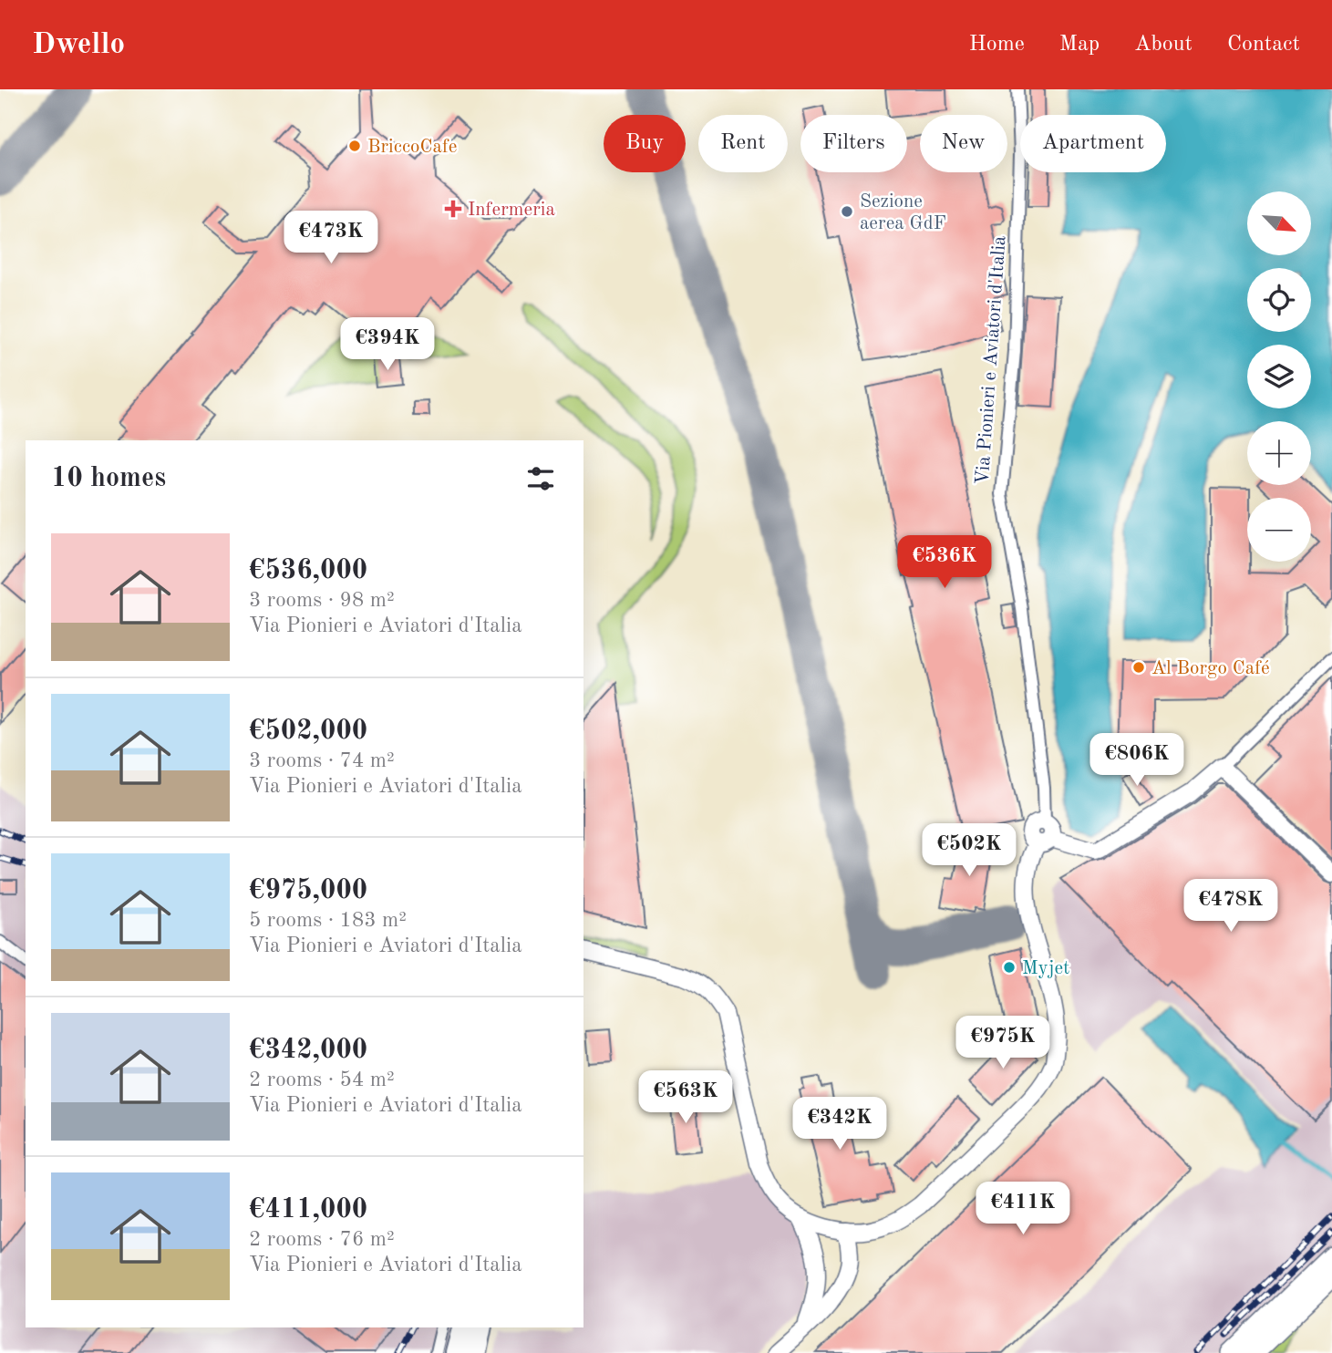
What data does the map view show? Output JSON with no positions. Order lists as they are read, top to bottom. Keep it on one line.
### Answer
{"streets":{"street":["Via Pionieri e Aviatori d'Italia"]},"places":{"other":["BriccoCafe","Sezione aerea GdF","Al Borgo Café","Myjet"],"health":["Infermeria"]},"north":"bottom right","page":{"header":"Dwello","nav":["Home","Map","About","Contact"],"chip":["Buy","Rent","Filters","New","Apartment"],"map_buttons":["+","−"],"price":["€473K","€394K","€536K","€806K","€502K","€478K","€975K","€563K","€342K","€411K"],"heading":"10 homes","list":[{"name":"€536,000","note":"3 rooms · 98 m² · Via Pionieri e Aviatori d'Italia"},{"name":"€502,000","note":"3 rooms · 74 m² · Via Pionieri e Aviatori d'Italia"},{"name":"€975,000","note":"5 rooms · 183 m² · Via Pionieri e Aviatori d'Italia"},{"name":"€342,000","note":"2 rooms · 54 m² · Via Pionieri e Aviatori d'Italia"},{"name":"€411,000","note":"2 rooms · 76 m² · Via Pionieri e Aviatori d'Italia"}]}}
